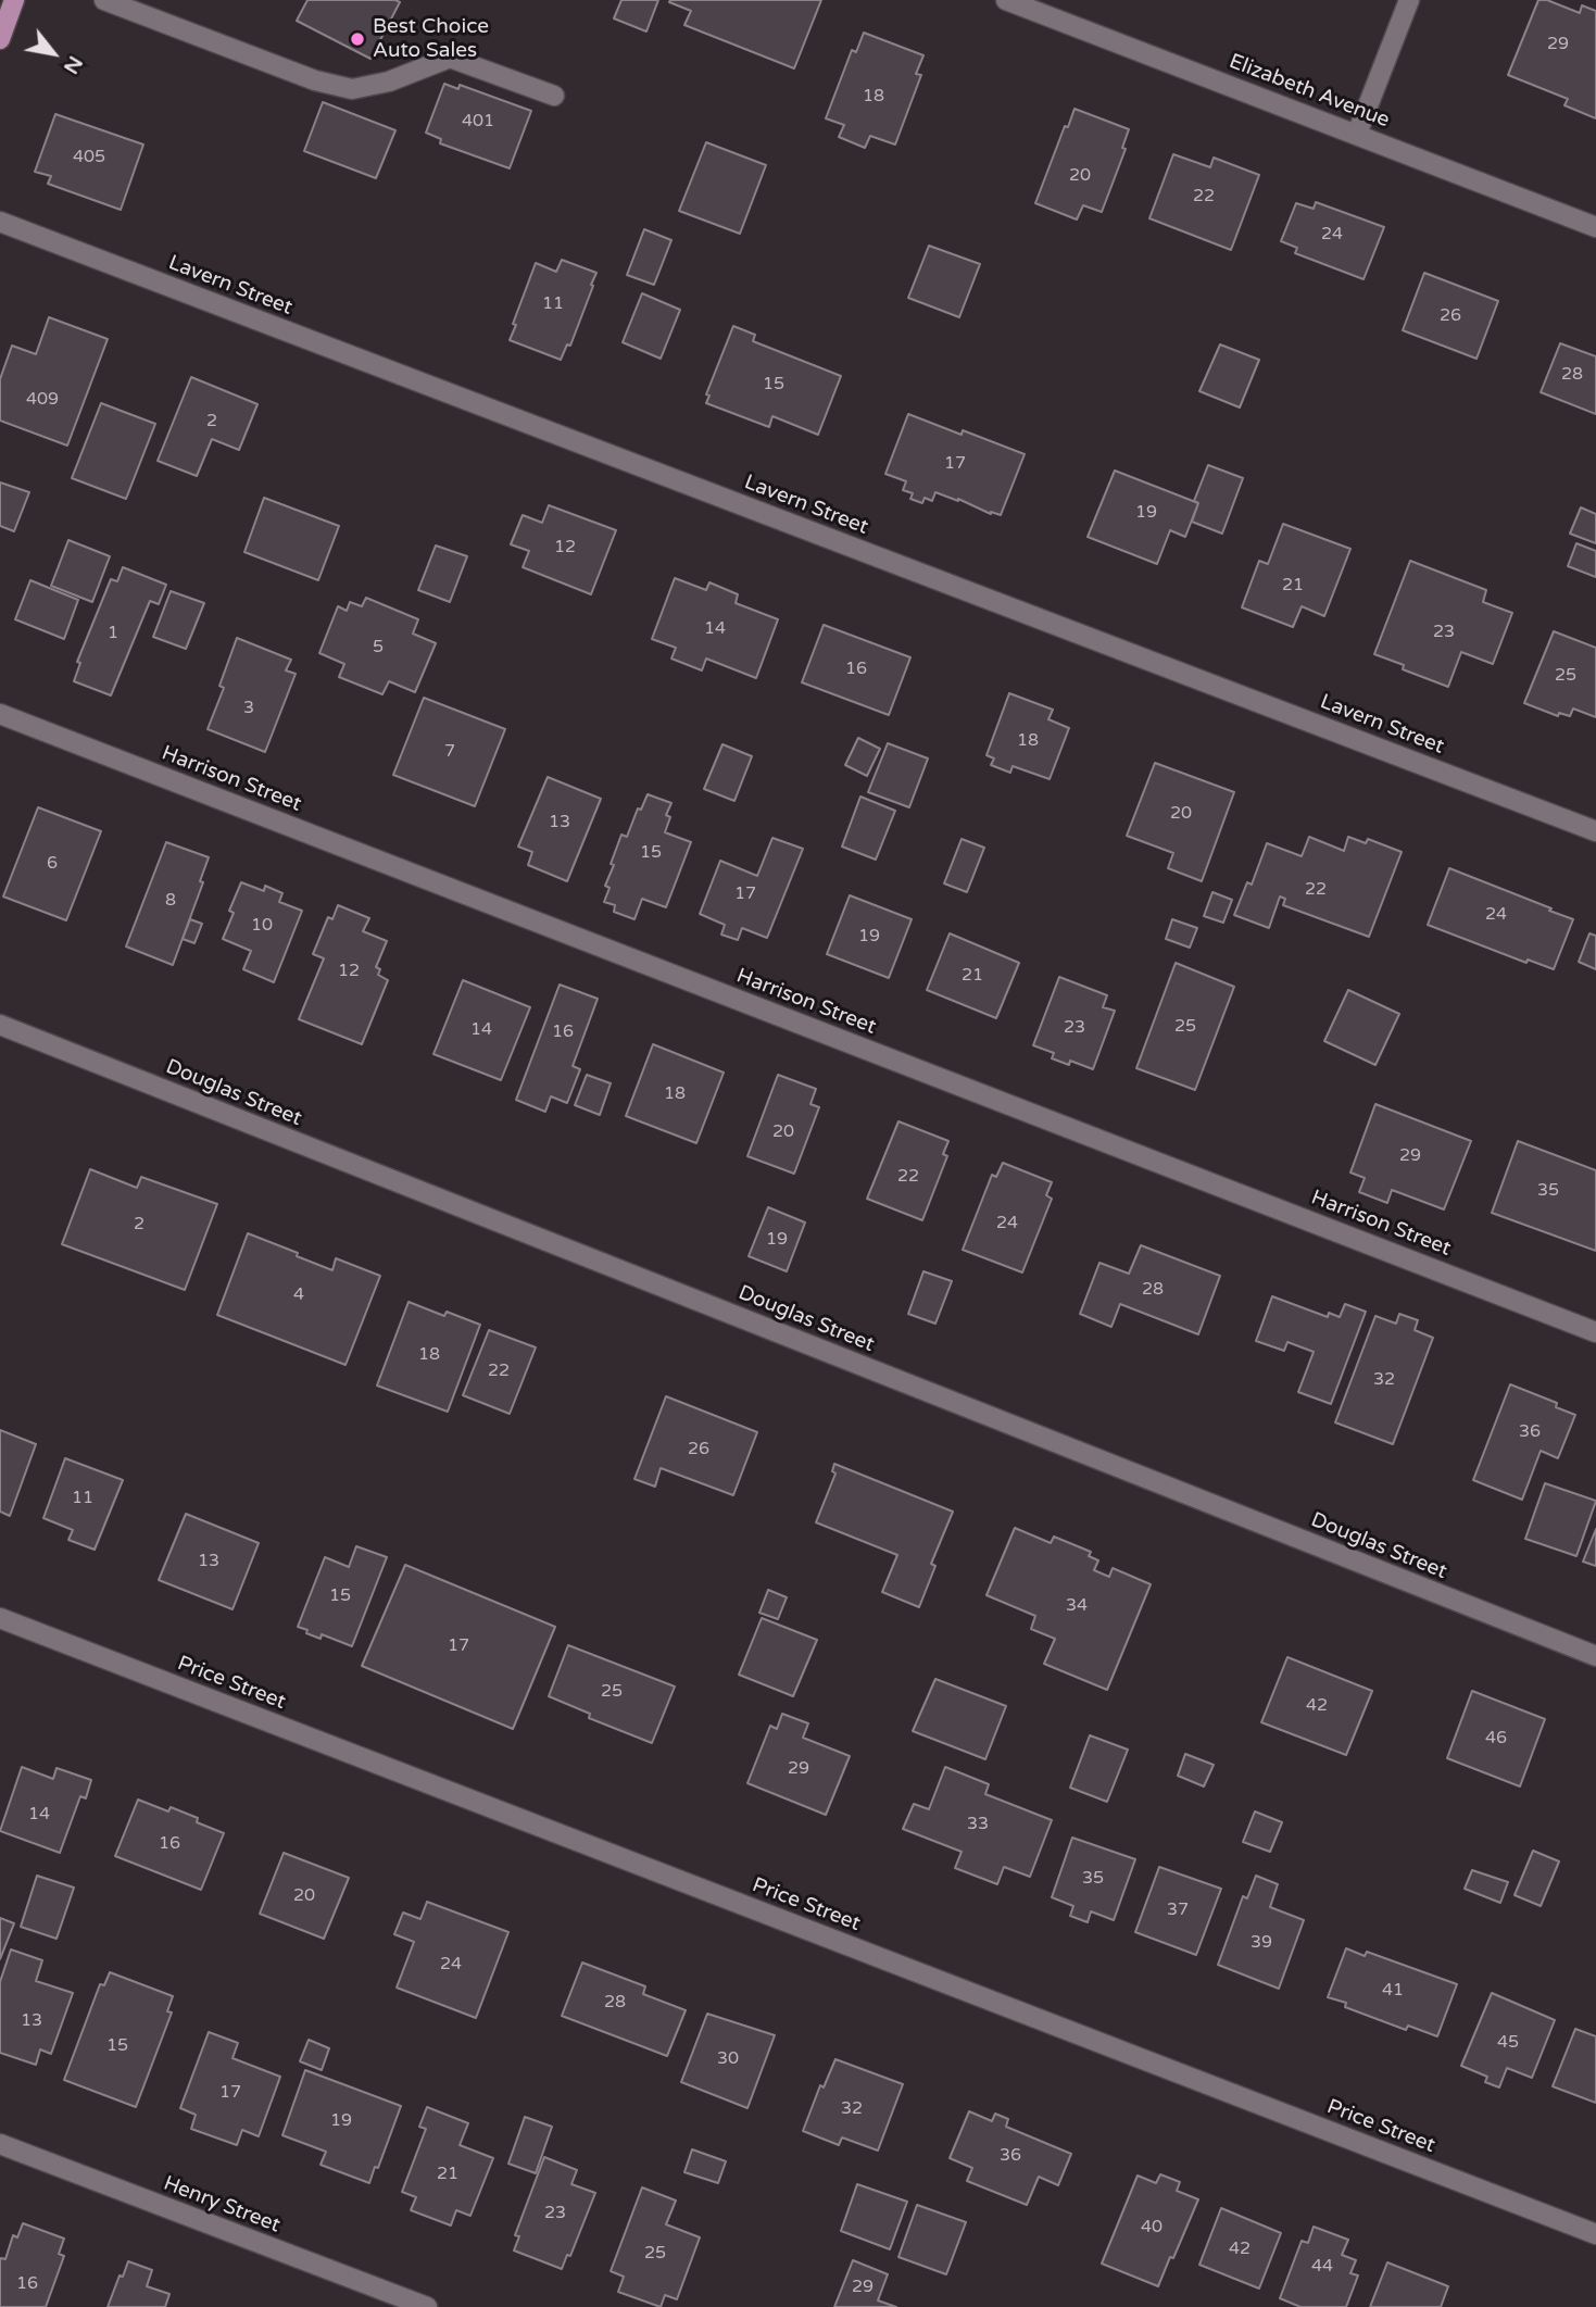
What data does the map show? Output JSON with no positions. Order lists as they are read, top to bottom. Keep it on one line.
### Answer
{"streets":{"street":["Elizabeth Avenue","Lavern Street","Harrison Street","Douglas Street","Price Street","Henry Street"]},"places":["Best Choice Auto Sales"],"house_numbers":["29","18","401","405","20","22","24","11","26","28","15","409","2","17","19","12","21","14","23","1","5","16","25","3","18","7","20","13","15","6","22","17","8","24","10","19","12","21","25","23","14","16","18","20","29","22","35","24","2","19","28","4","18","22","32","36","26","11","13","15","34","17","25","42","46","29","14","33","16","35","20","37","39","24","41","28","13","45","15","30","17","32","19","36","21","23","40","42","25","44","16","29"],"north":"bottom right"}
